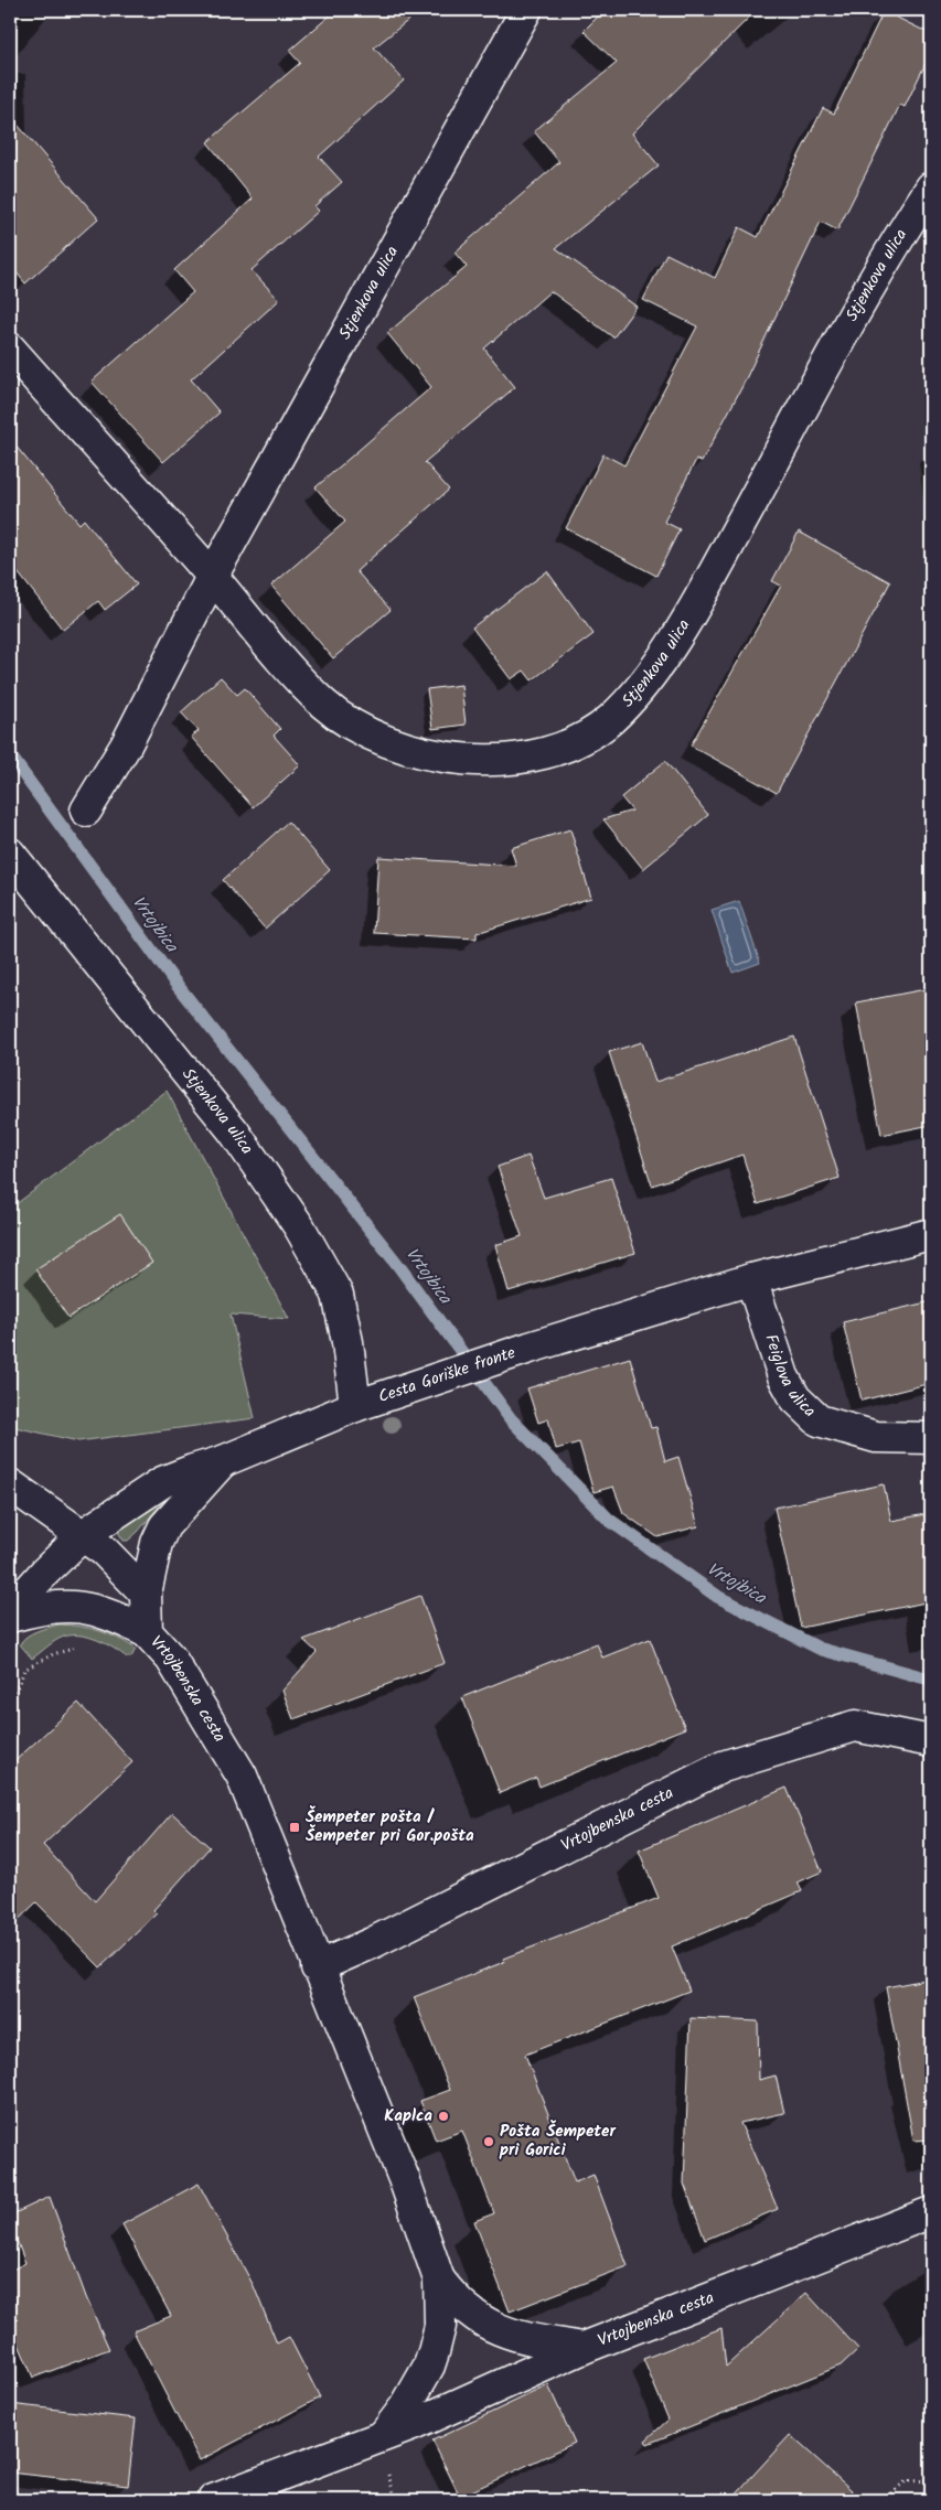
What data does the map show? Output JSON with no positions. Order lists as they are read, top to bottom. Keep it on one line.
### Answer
{"streets":{"street":["Stjenkova ulica","Feiglova ulica","Cesta Goriške fronte","Vrtojbenska cesta"]},"crossings":[["Stjenkova ulica","Cesta Goriške fronte"],["Feiglova ulica","Cesta Goriške fronte"],["Cesta Goriške fronte","Vrtojbenska cesta"]],"water":["Vrtojbica"],"places":{"transit":["Šempeter pošta / Šempeter pri Gor.pošta"],"other":["Kaplca","Pošta Šempeter pri Gorici"]}}
